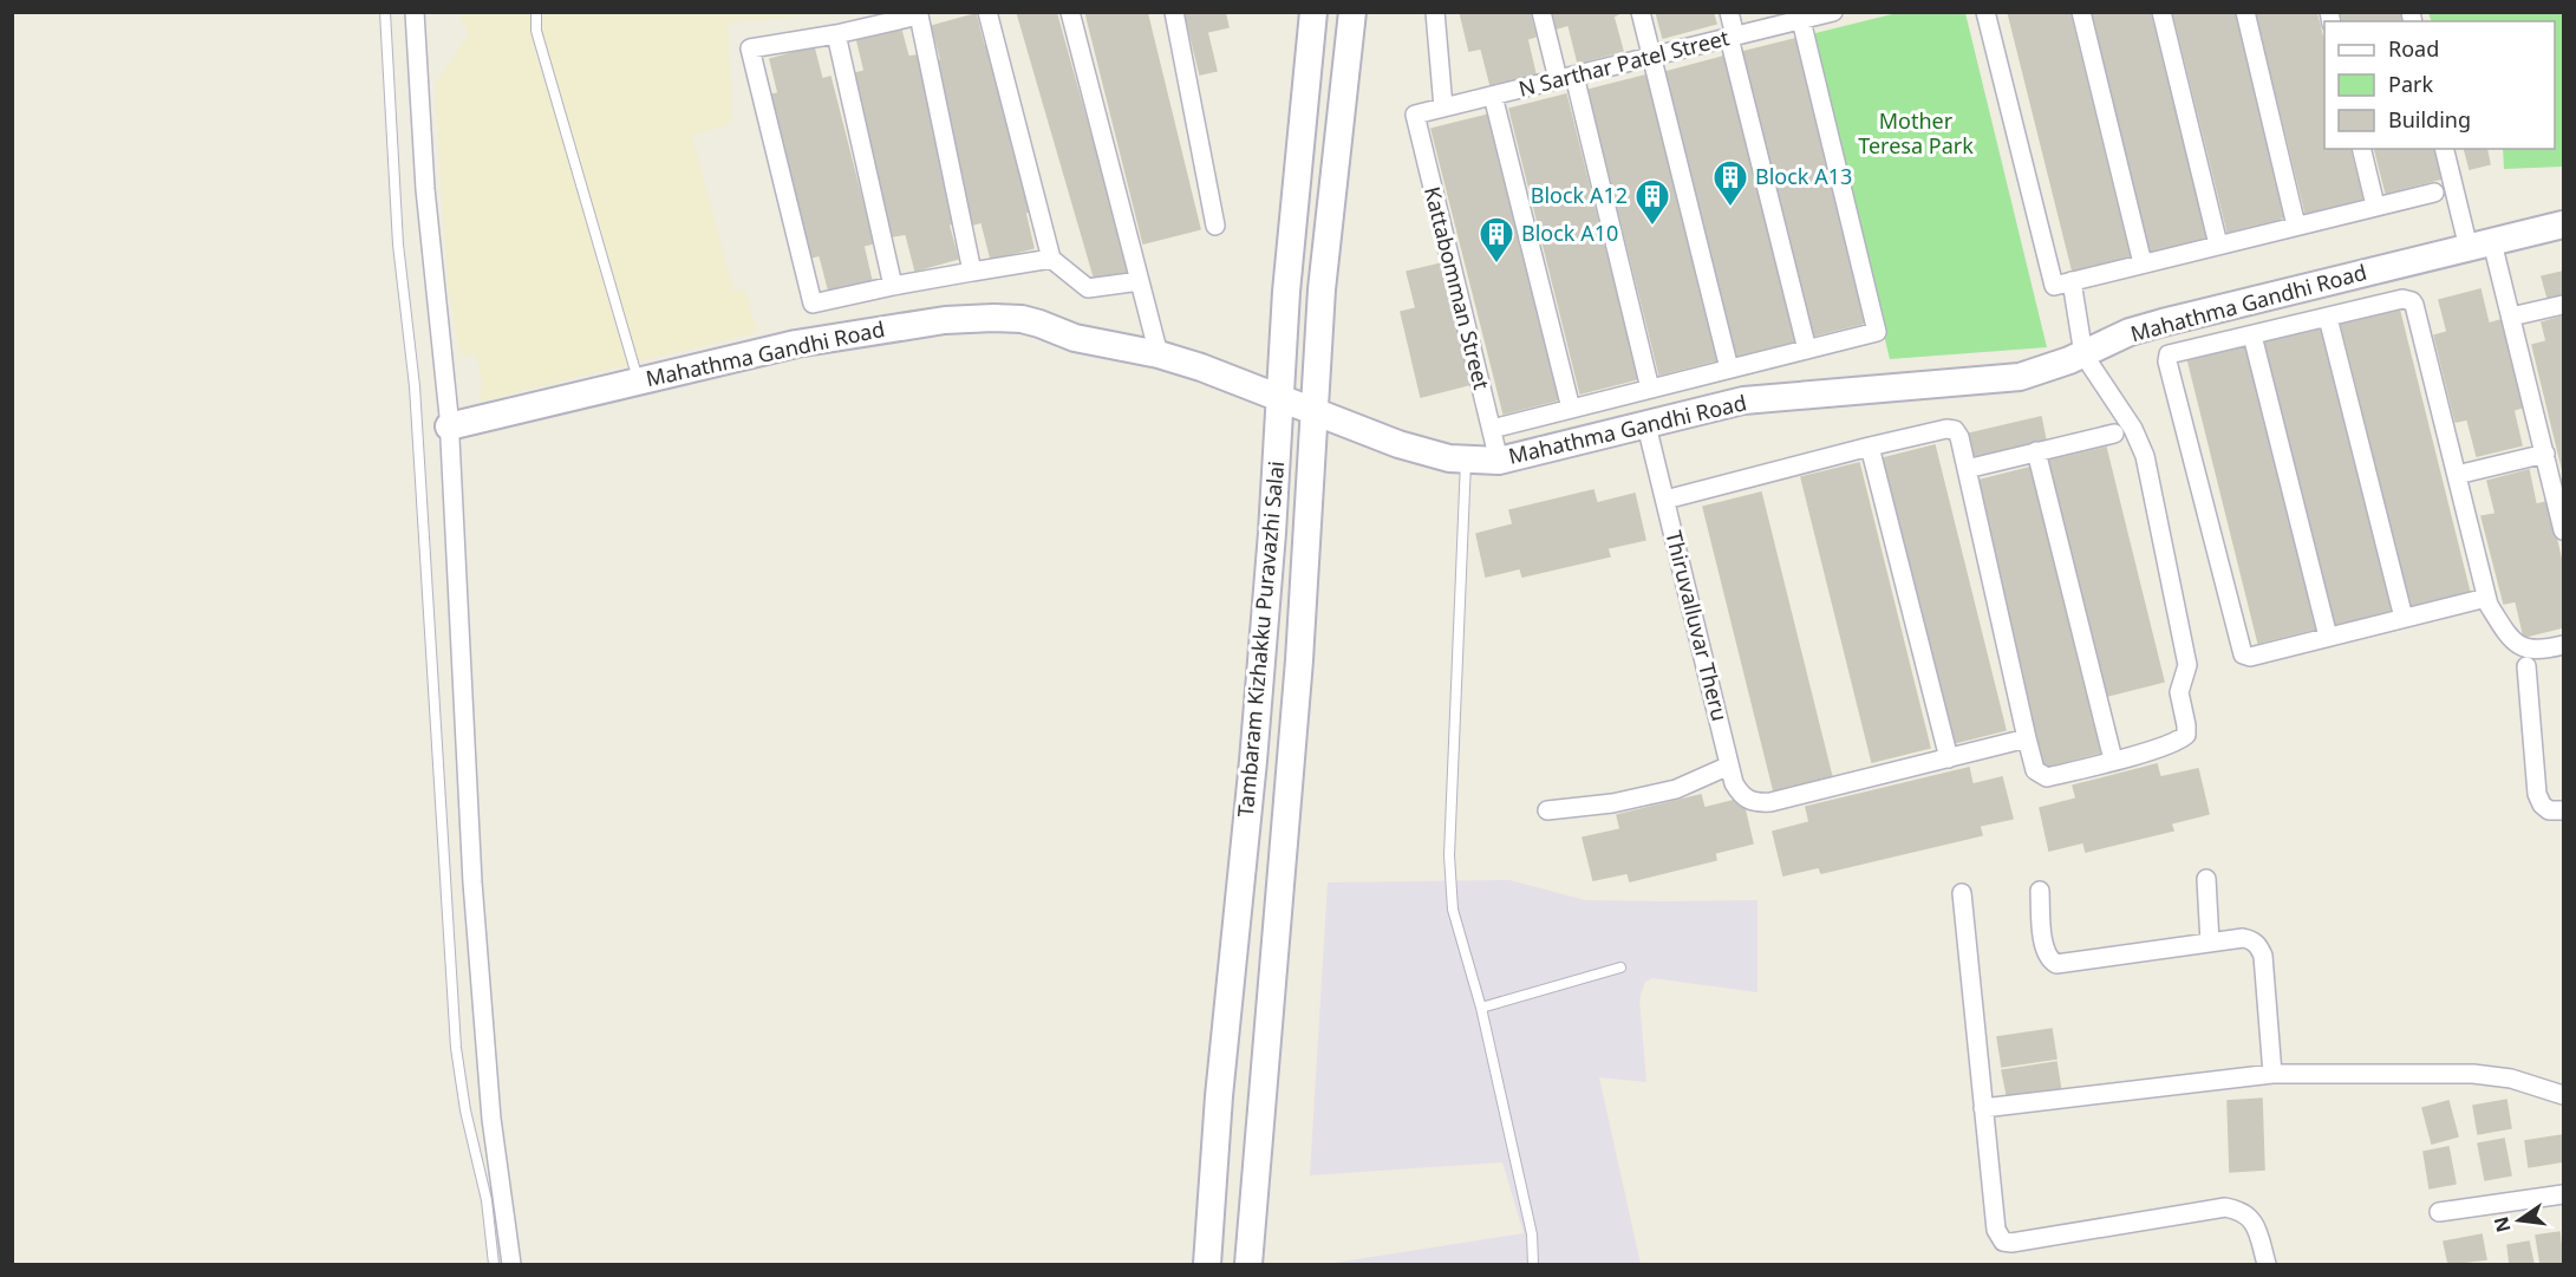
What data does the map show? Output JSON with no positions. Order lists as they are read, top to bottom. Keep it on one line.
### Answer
{"streets":{"main road":["Mahathma Gandhi Road","Tambaram Kizhakku Puravazhi Salai"],"street":["N Sarthar Patel Street","Kattabomman Street","Thiruvalluvar Theru"]},"crossings":[["N Sarthar Patel Street","Kattabomman Street"],["Kattabomman Street","Mahathma Gandhi Road"],["Mahathma Gandhi Road","Thiruvalluvar Theru"],["Mahathma Gandhi Road","Tambaram Kizhakku Puravazhi Salai"]],"parks":["Mother Teresa Park"],"places":{"building":["Block A13","Block A12","Block A10"]},"legend":["Road","Park","Building"],"north":"left"}
